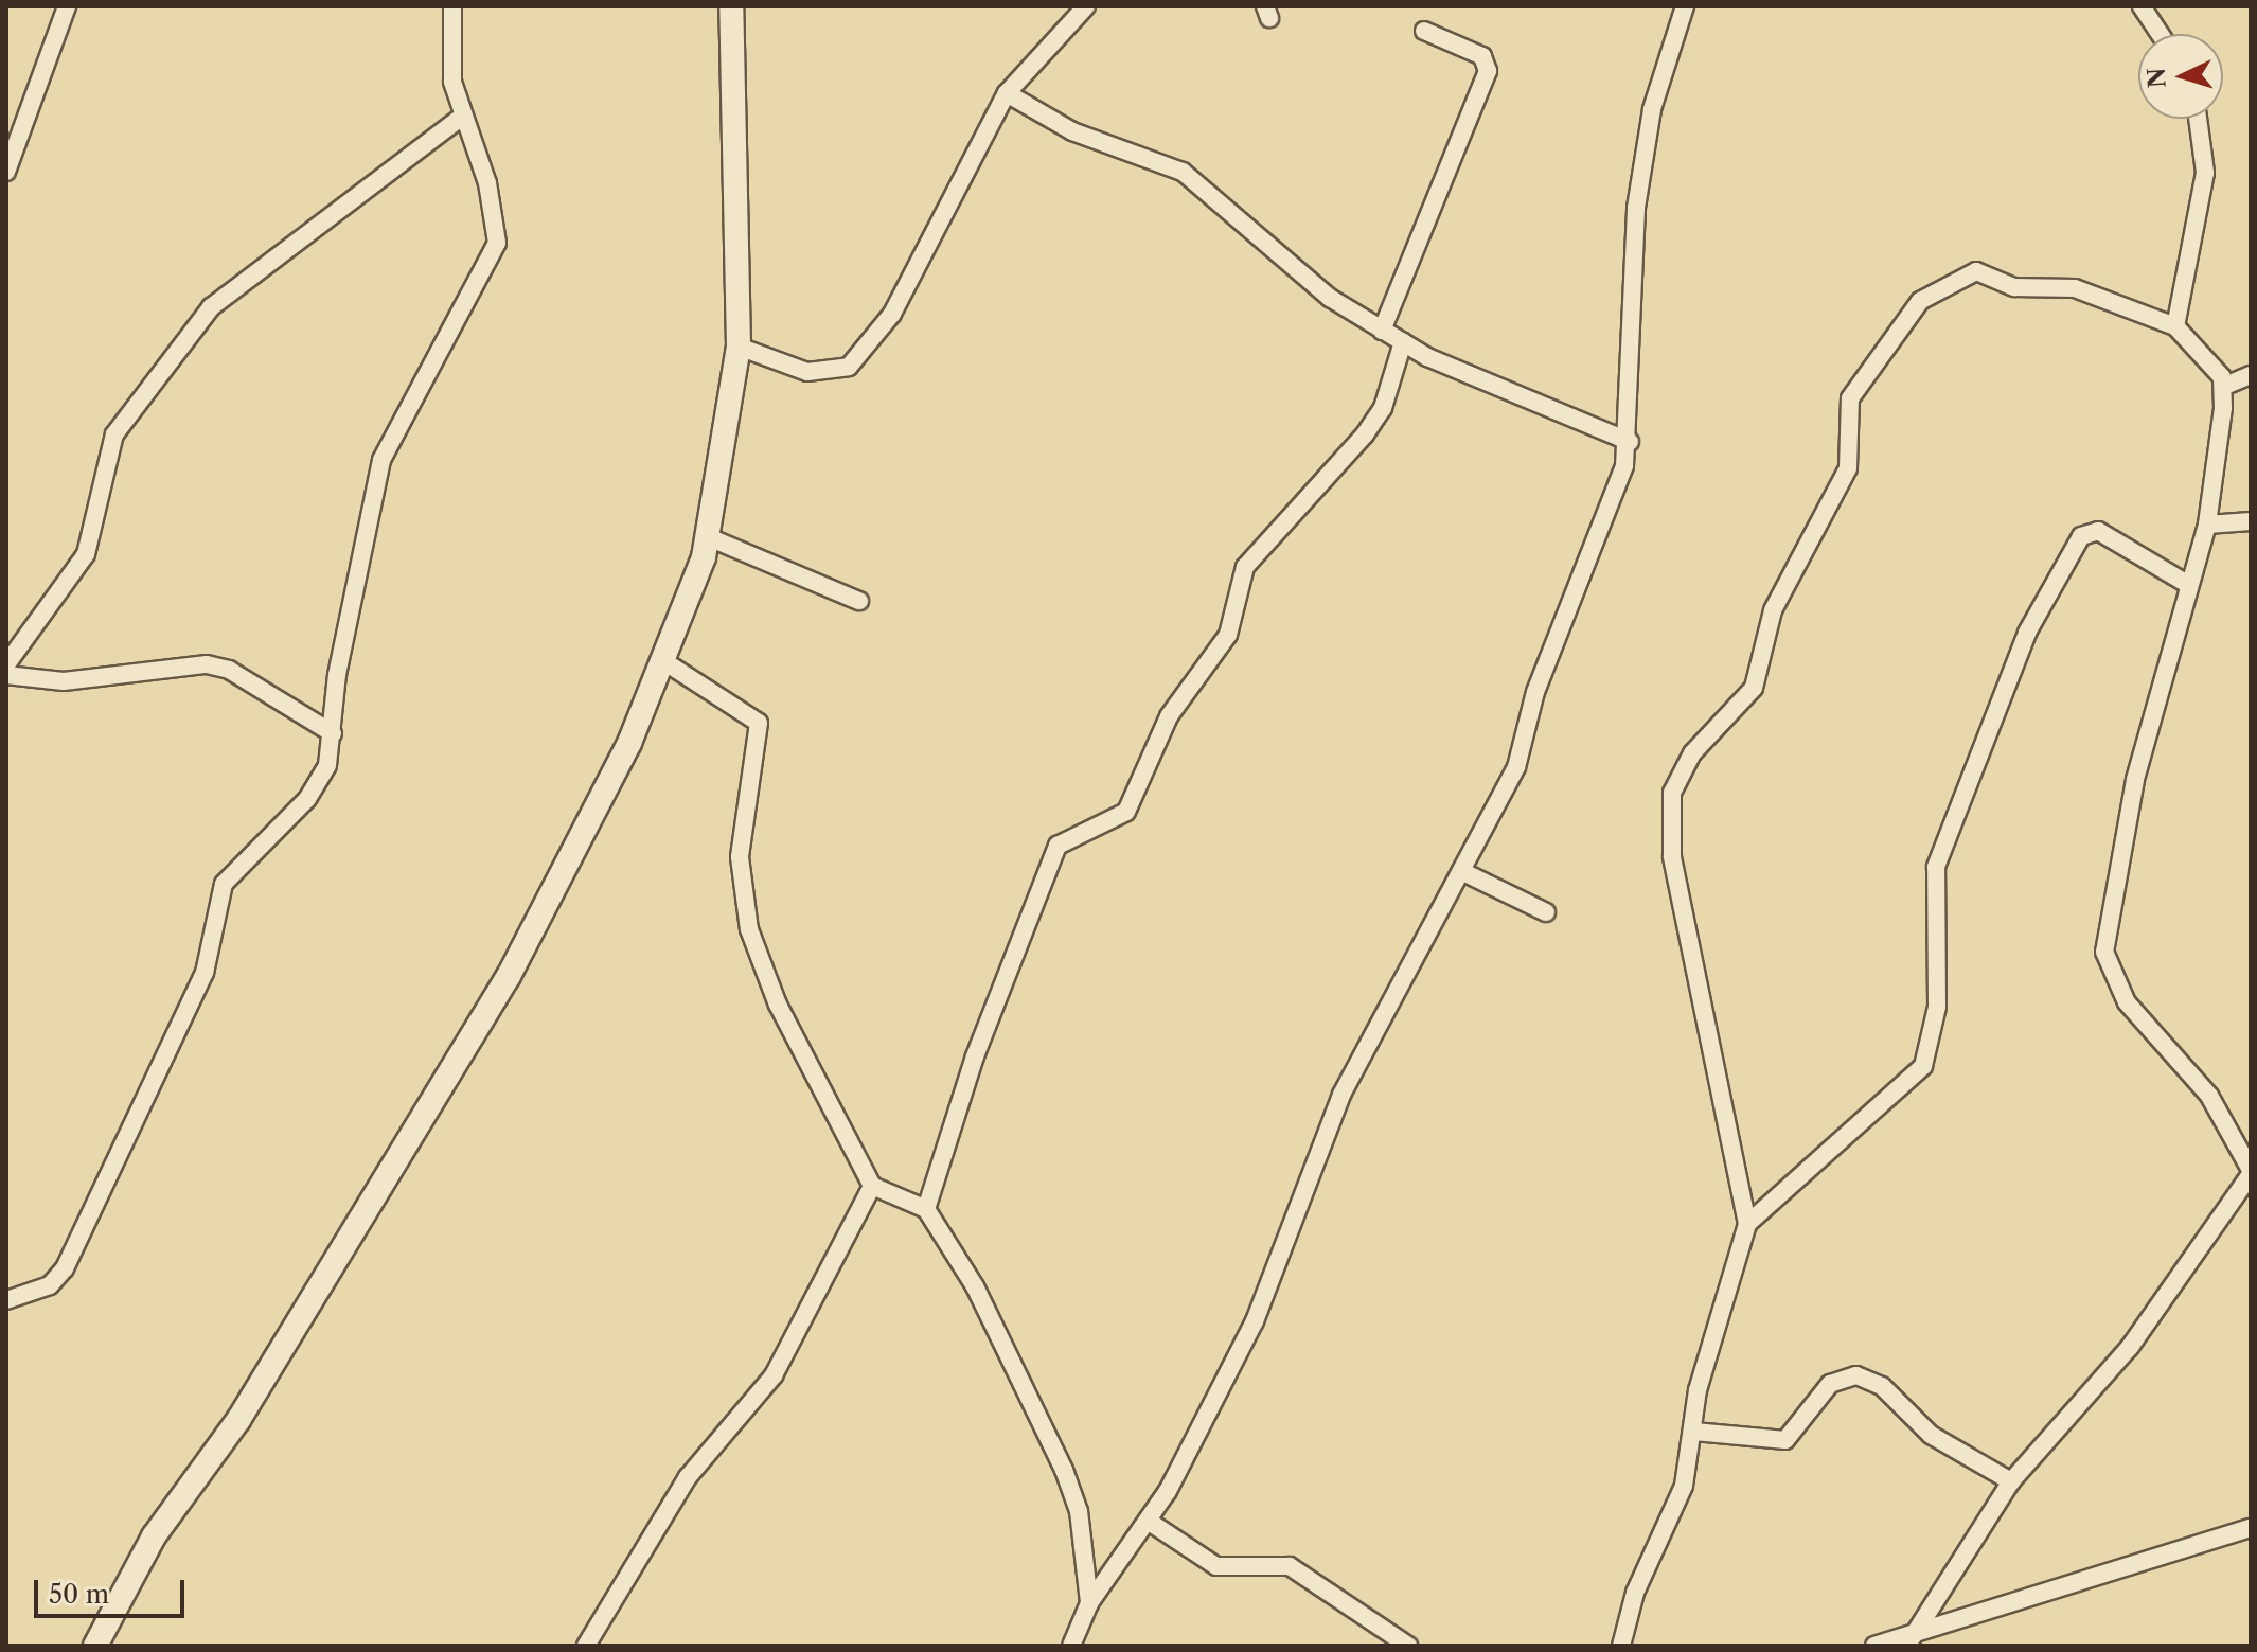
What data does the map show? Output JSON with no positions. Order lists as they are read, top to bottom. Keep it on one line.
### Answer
{"scale_bar":"50 m","north":"left"}
